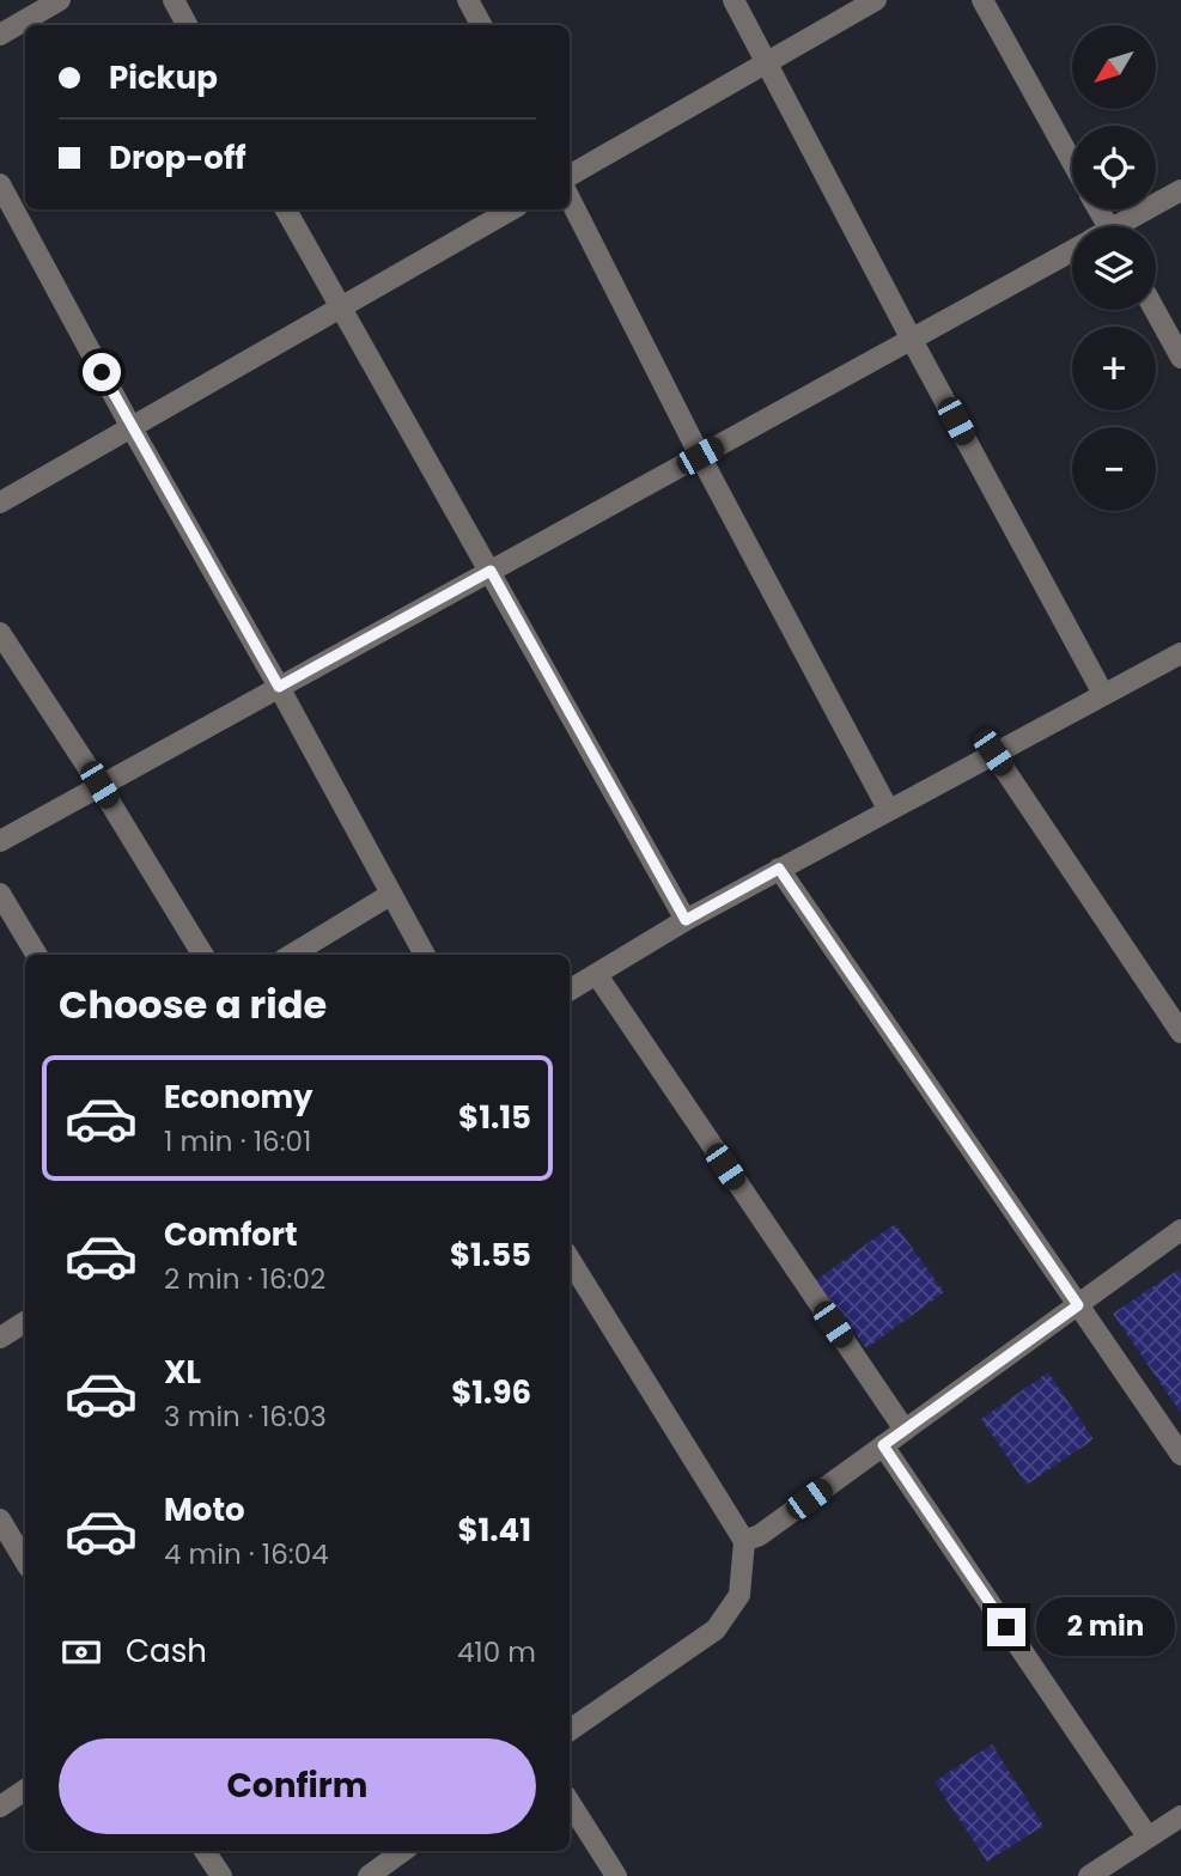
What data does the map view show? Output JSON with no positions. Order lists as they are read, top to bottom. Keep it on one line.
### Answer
{"north":"bottom left","page":{"map_buttons":["+","−"],"banner":["Pickup","Drop-off"],"heading":"Choose a ride","list":[{"name":"Economy","note":"1 min · 16:01","value":"$1.15"},{"name":"Comfort","note":"2 min · 16:02","value":"$1.55"},{"name":"XL","note":"3 min · 16:03","value":"$1.96"},{"name":"Moto","note":"4 min · 16:04","value":"$1.41"}],"bubble":"2 min","pay":["Cash","410 m"],"buttons":"Confirm"}}
